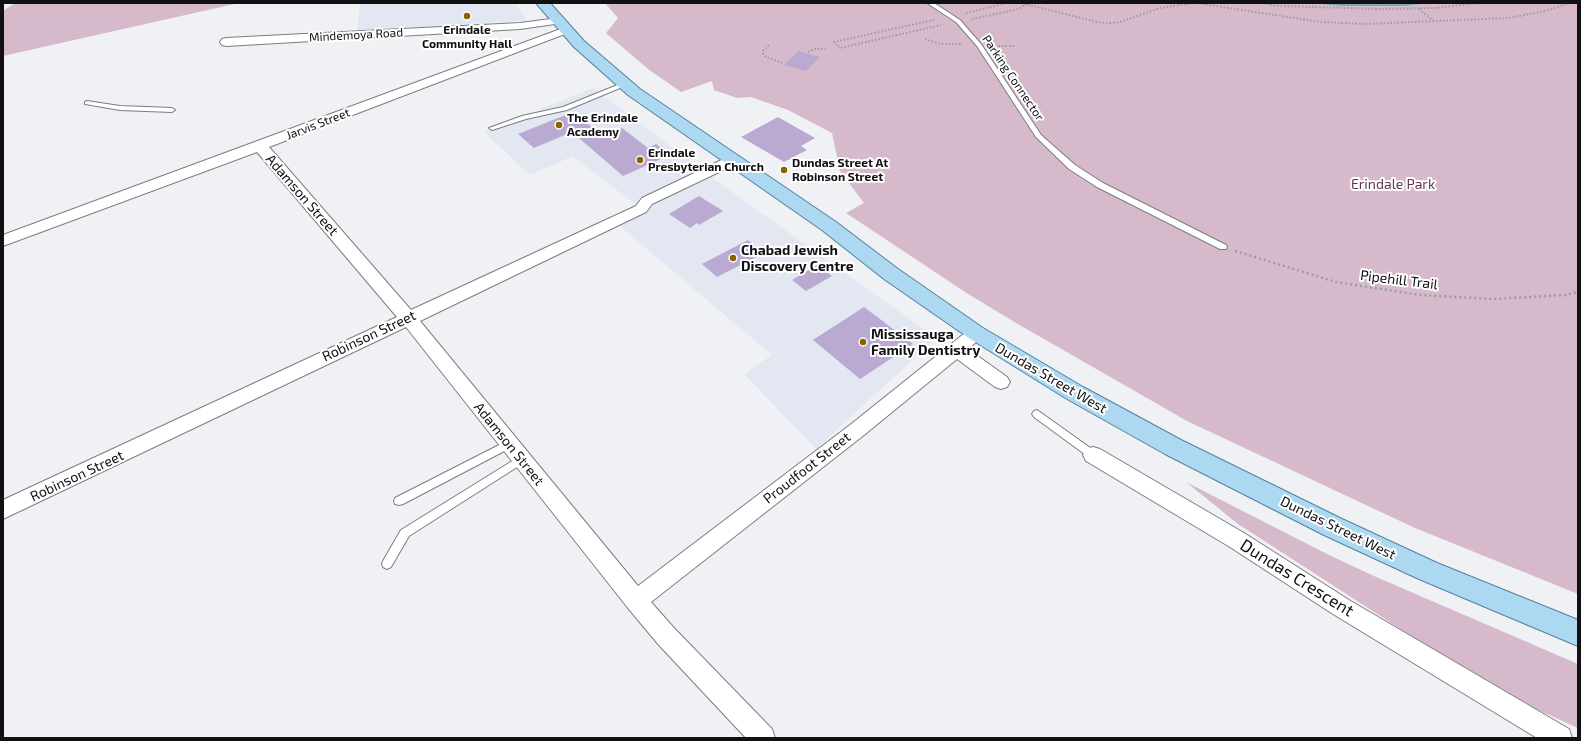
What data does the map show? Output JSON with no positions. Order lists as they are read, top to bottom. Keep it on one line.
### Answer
{"streets":{"main road":["Dundas Street West"],"street":["Mindemoya Road","Jarvis Street","Adamson Street","Robinson Street","Proudfoot Street","Dundas Crescent"],"lane":["Parking Connector"],"path":["Pipehill Trail"]},"crossings":[["Mindemoya Road","Jarvis Street"],["Mindemoya Road","Dundas Street West"],["Parking Connector","Pipehill Trail"],["Jarvis Street","Adamson Street"],["Jarvis Street","Dundas Street West"],["Adamson Street","Robinson Street"],["Adamson Street","Proudfoot Street"],["Robinson Street","Dundas Street West"],["Dundas Street West","Proudfoot Street"]],"parks":["Erindale Park"],"places":["Erindale Community Hall","The Erindale Academy","Erindale Presbyterian Church","Dundas Street At Robinson Street","Chabad Jewish Discovery Centre","Mississauga Family Dentistry"]}
